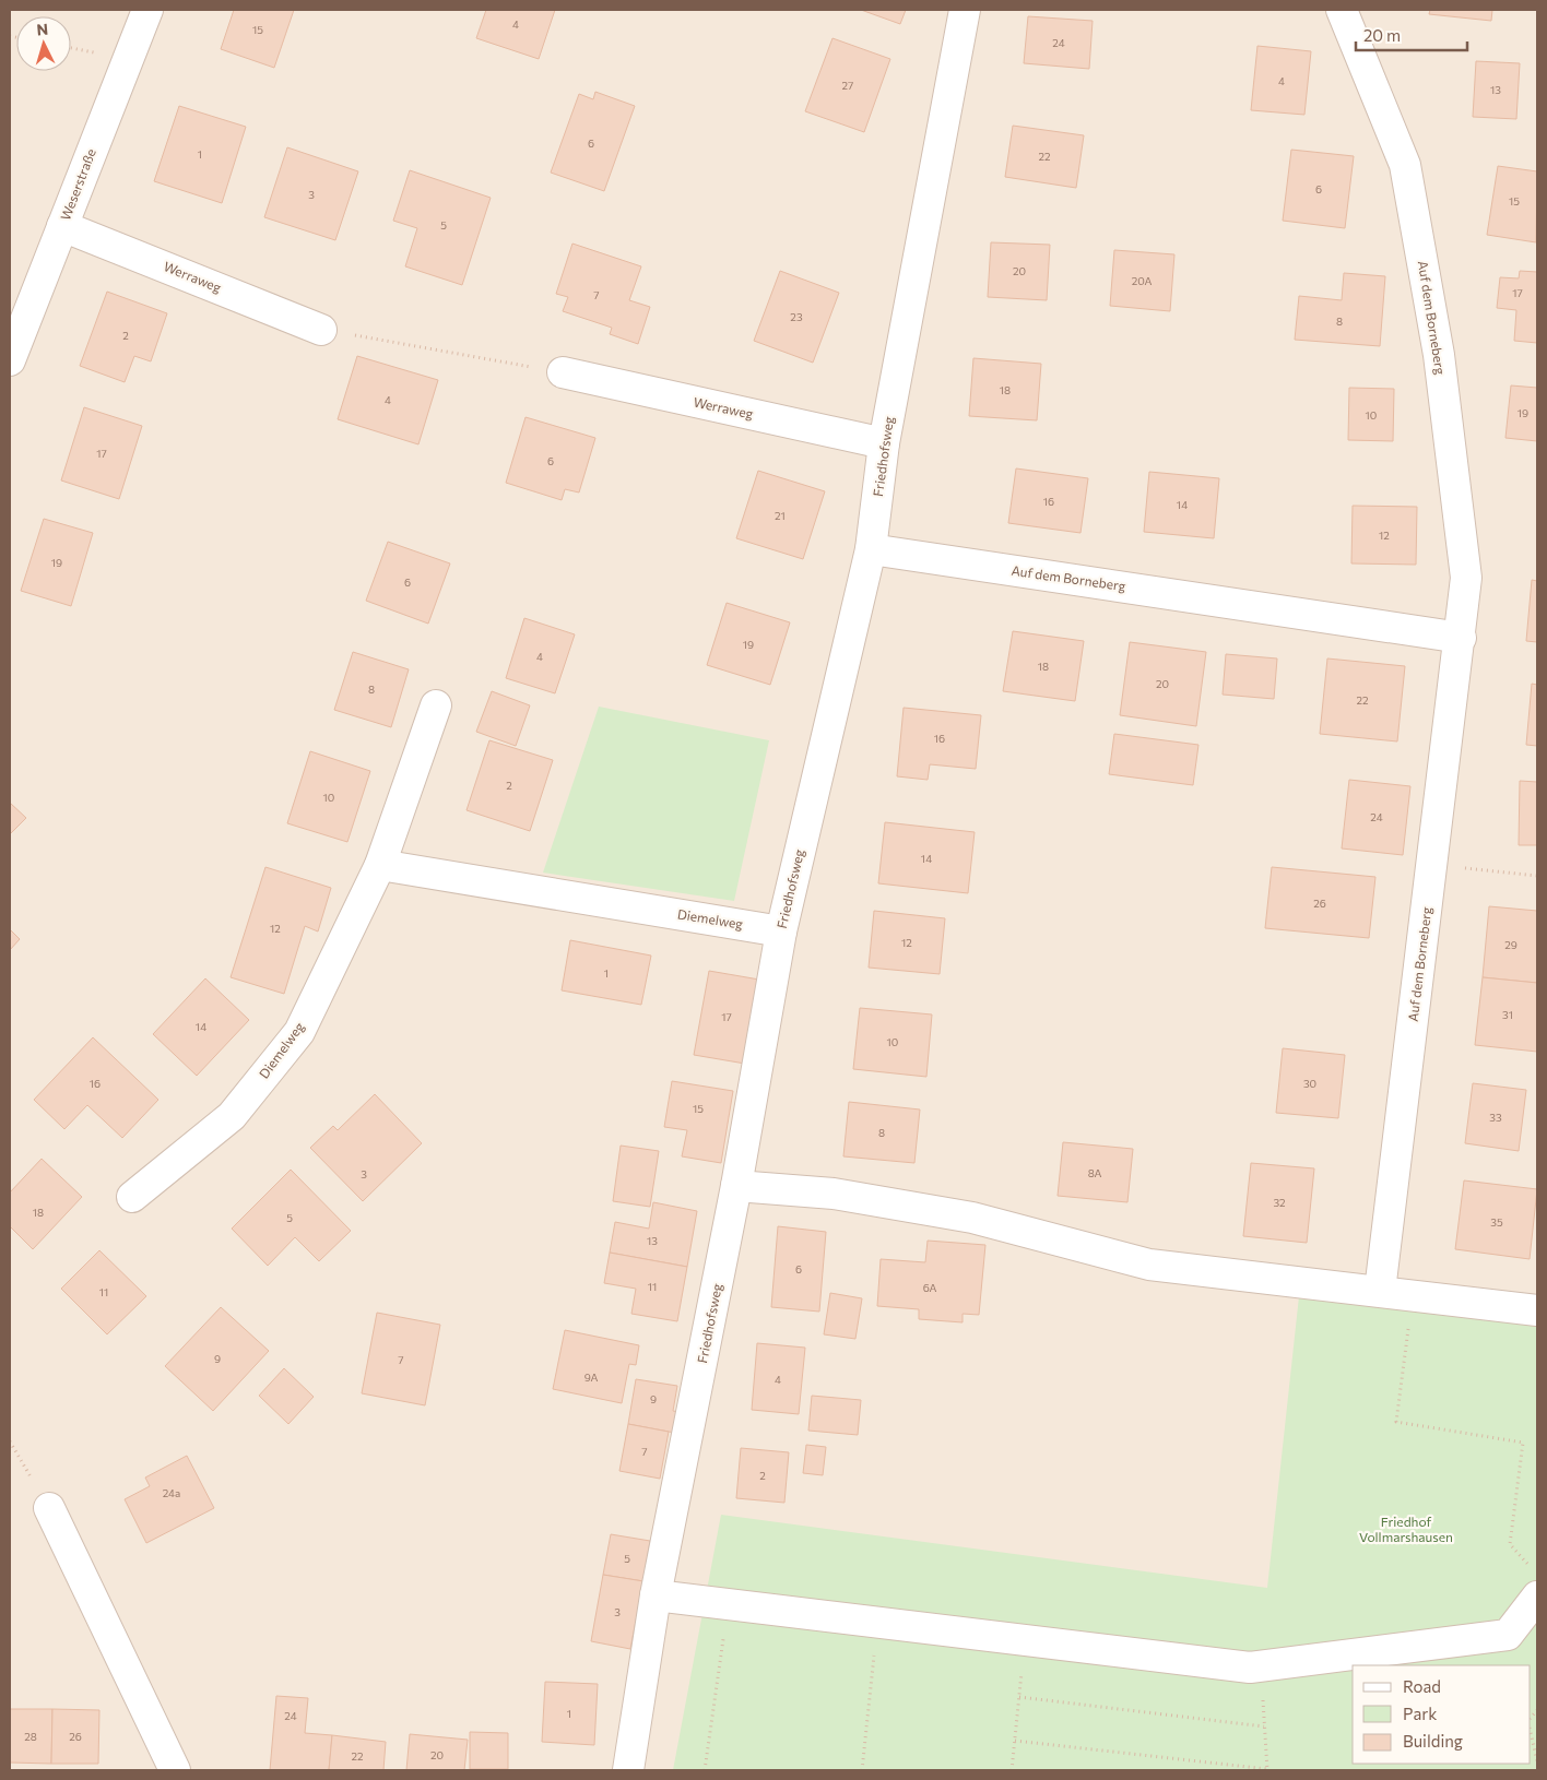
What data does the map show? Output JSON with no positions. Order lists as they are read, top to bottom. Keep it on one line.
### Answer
{"streets":{"street":["Weserstraße","Werraweg","Auf dem Borneberg","Friedhofsweg","Diemelweg"]},"crossings":[["Weserstraße","Werraweg"],["Werraweg","Friedhofsweg"],["Auf dem Borneberg","Friedhofsweg"],["Friedhofsweg","Diemelweg"]],"parks":["Friedhof Vollmarshausen"],"house_numbers":["4","15","24","4","27","13","6","1","22","6","3","15","5","20","20A","17","7","23","8","2","18","4","19","10","17","6","16","14","21","12","19","6","19","4","18","20","8","22","16","2","10","24","14","26","12","12","29","1","31","17","14","10","16","30","15","33","8","8A","3","32","18","5","35","13","6","11","6A","11","9","7","9A","4","9","7","2","24a","5","3","1","24","28","26","20","22"],"legend":["Road","Park","Building"],"scale_bar":"20 m","north":"top"}
